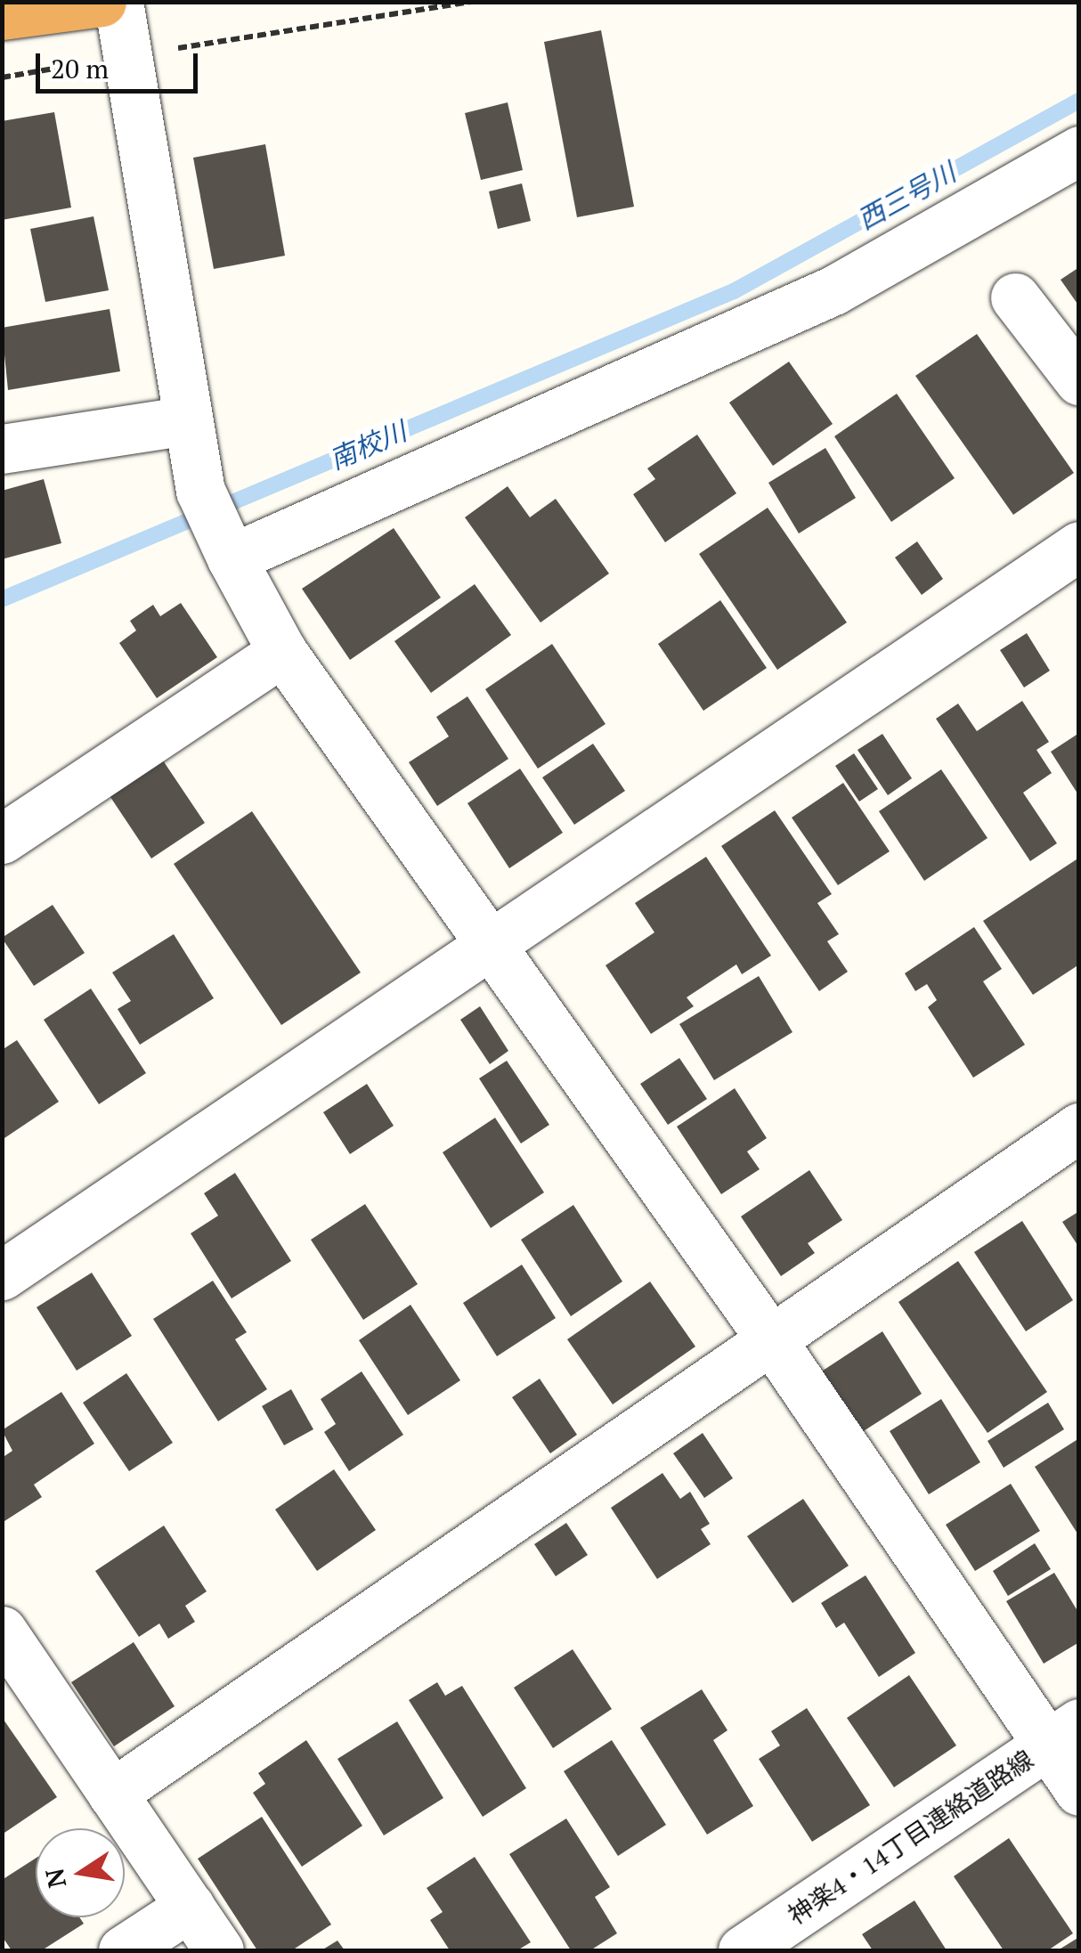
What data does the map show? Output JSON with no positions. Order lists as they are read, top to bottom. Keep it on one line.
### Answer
{"streets":{"street":["神楽4・14丁目連絡道路線"]},"water":["西三号川","南校川"],"scale_bar":"20 m","north":"left"}
